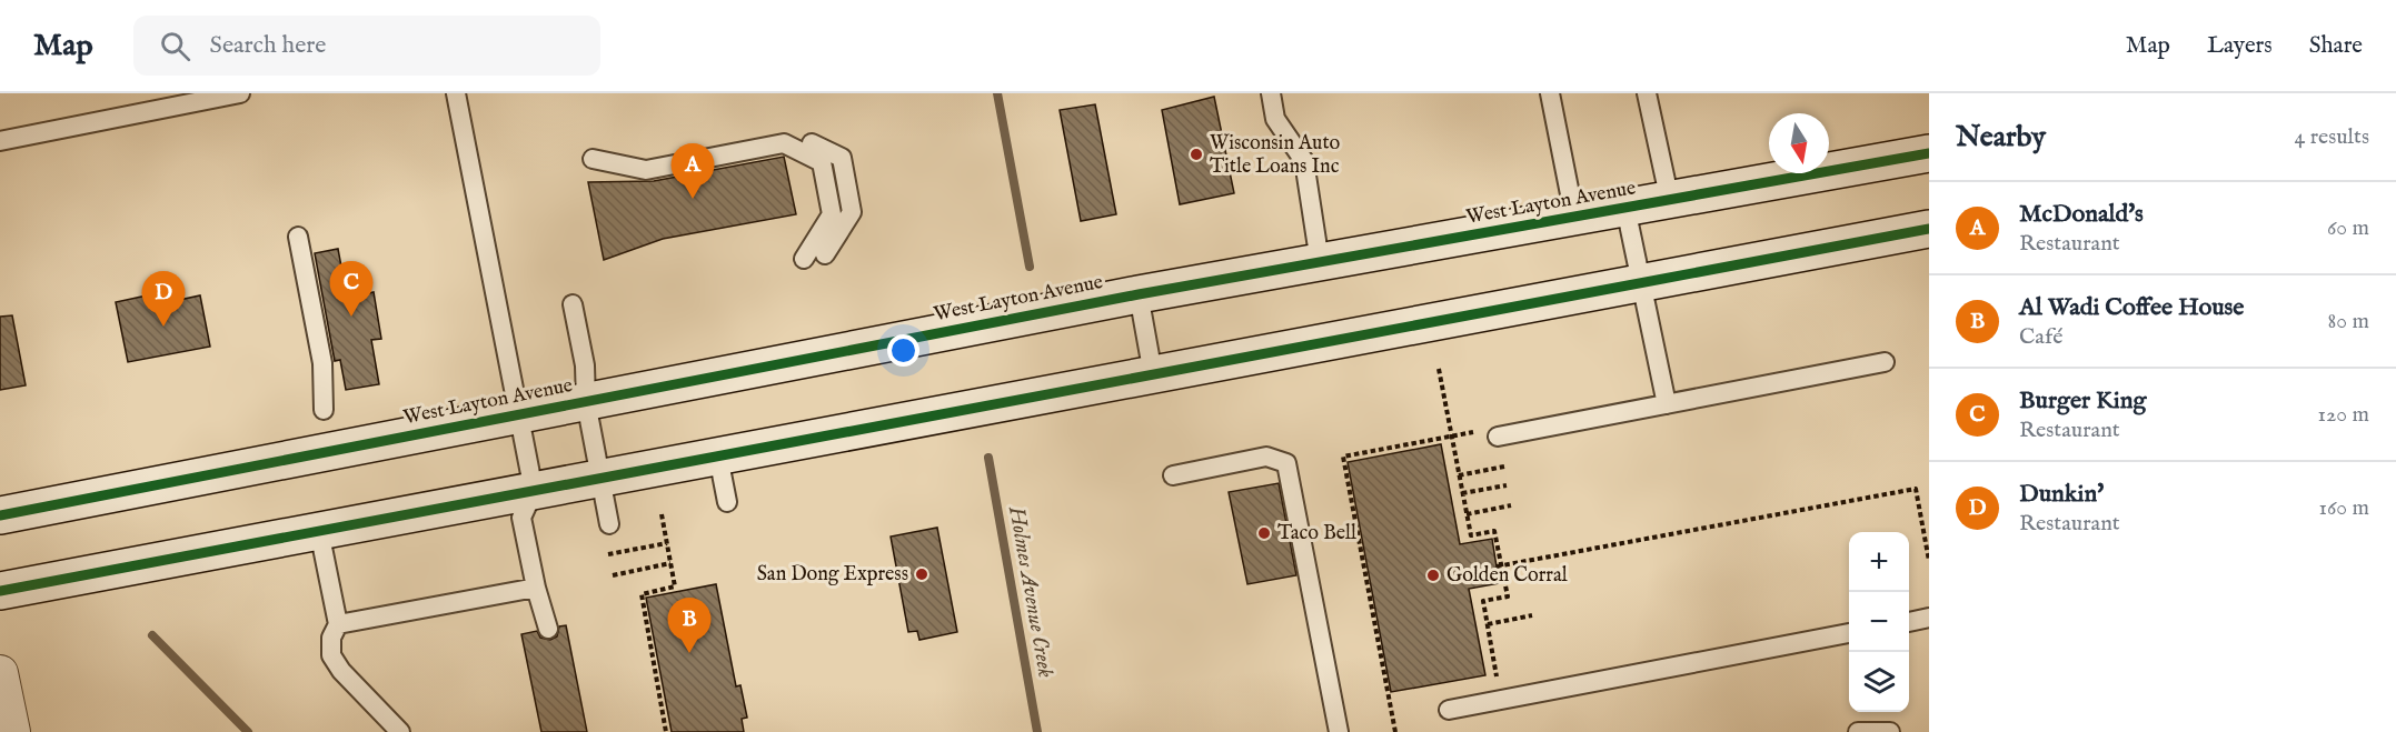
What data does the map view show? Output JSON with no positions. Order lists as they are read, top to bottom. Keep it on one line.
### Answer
{"streets":{"main road":["West Layton Avenue"]},"water":["Holmes Avenue Creek"],"places":["Wisconsin Auto Title Loans Inc","Taco Bell","San Dong Express","Golden Corral"],"north":"bottom","page":{"header":"Map","search":"Search here","nav":["Map","Layers","Share"],"heading":["Nearby","4 results"],"pins":["A","C","D","B"],"list":[{"mark":"A","name":"McDonald's","note":"Restaurant","value":"60 m"},{"mark":"B","name":"Al Wadi Coffee House","note":"Café","value":"80 m"},{"mark":"C","name":"Burger King","note":"Restaurant","value":"120 m"},{"mark":"D","name":"Dunkin'","note":"Restaurant","value":"160 m"}],"map_buttons":["+","−"]}}
